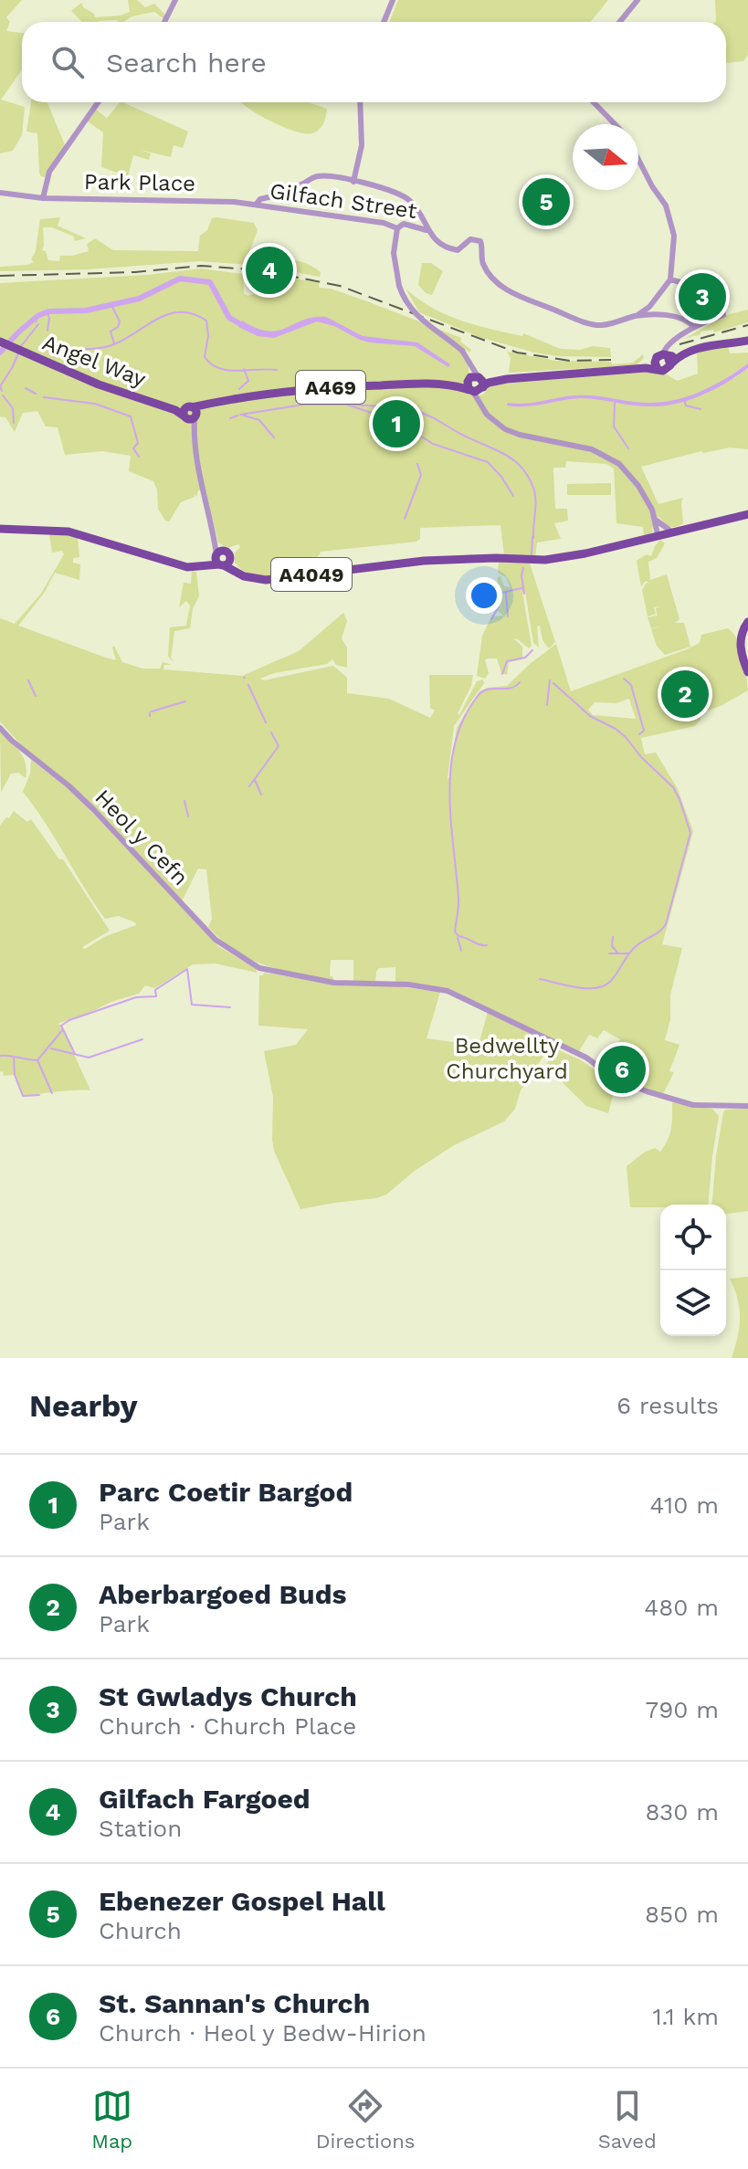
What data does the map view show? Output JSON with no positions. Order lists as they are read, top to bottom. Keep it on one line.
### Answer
{"streets":{"main road":["Angel Way","A469","A4049"],"street":["Park Place","Gilfach Street","Heol y Cefn"]},"crossings":[["Park Place","Gilfach Street"],["Angel Way","A469"]],"parks":["Bedwellty Churchyard"],"north":"right","page":{"search":"Search here","pins":["5","4","3","1","2","6"],"heading":["Nearby","6 results"],"list":[{"mark":"1","name":"Parc Coetir Bargod","note":"Park","value":"410 m"},{"mark":"2","name":"Aberbargoed Buds","note":"Park","value":"480 m"},{"mark":"3","name":"St Gwladys Church","note":"Church · Church Place","value":"790 m"},{"mark":"4","name":"Gilfach Fargoed","note":"Station","value":"830 m"},{"mark":"5","name":"Ebenezer Gospel Hall","note":"Church","value":"850 m"},{"mark":"6","name":"St. Sannan's Church","note":"Church · Heol y Bedw-Hirion","value":"1.1 km"}],"nav":["Map","Directions","Saved"]}}
